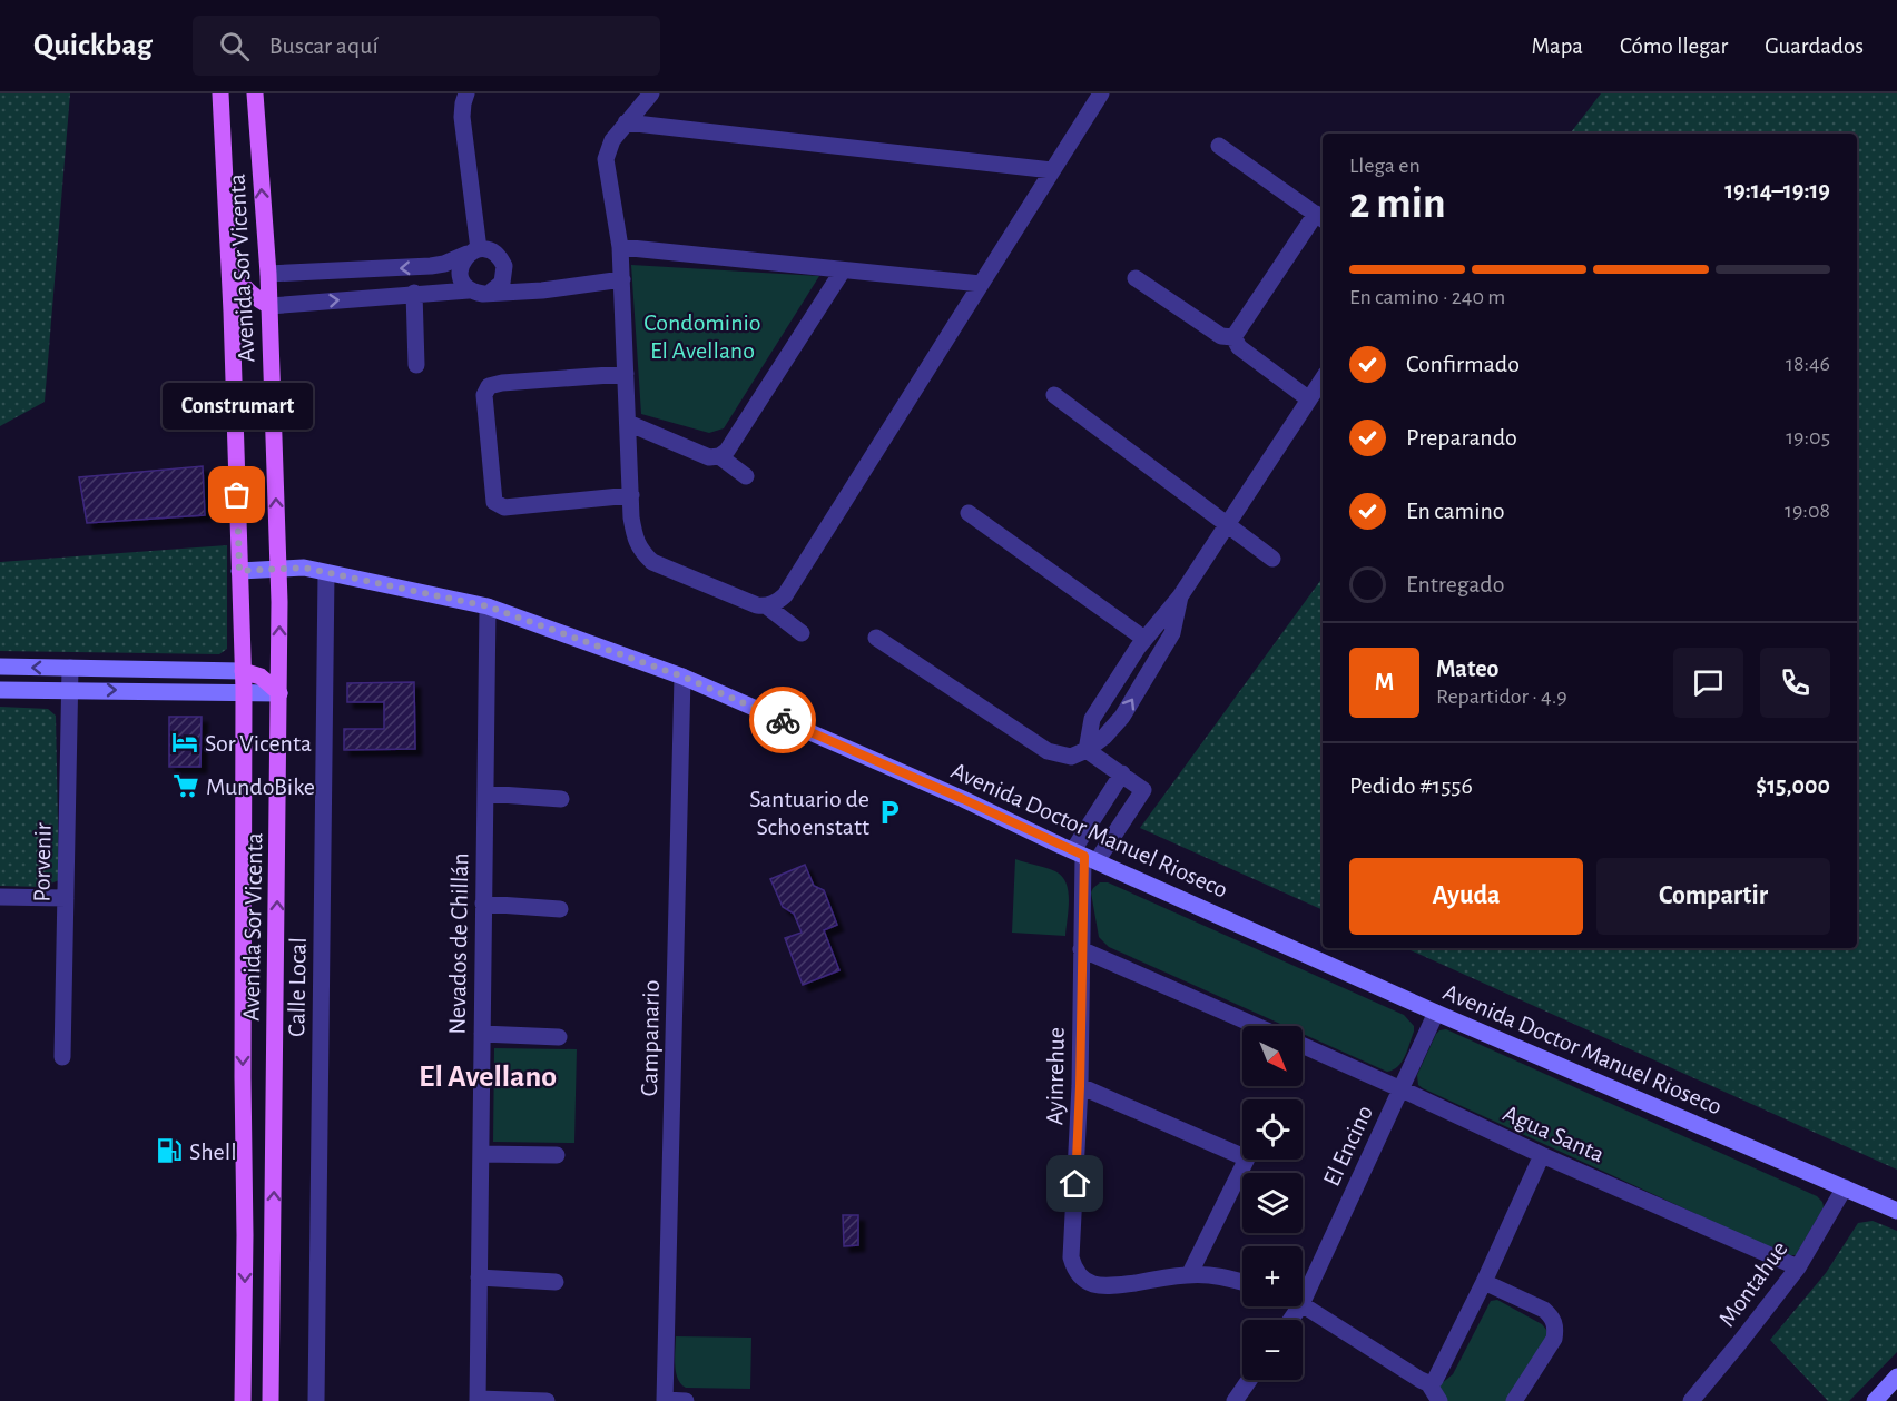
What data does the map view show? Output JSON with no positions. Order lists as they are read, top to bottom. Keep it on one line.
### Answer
{"streets":{"main road":["Avenida Sor Vicenta"],"street":["Avenida Doctor Manuel Rioseco","Porvenir","Nevados de Chillán","Calle Local","Campanario","Ayinrehue","Agua Santa","El Encino","Montahue"]},"crossings":[["Avenida Sor Vicenta","Avenida Doctor Manuel Rioseco"],["Avenida Doctor Manuel Rioseco","Nevados de Chillán"],["Avenida Doctor Manuel Rioseco","Calle Local"],["Avenida Doctor Manuel Rioseco","Campanario"],["Avenida Doctor Manuel Rioseco","Ayinrehue"],["Avenida Doctor Manuel Rioseco","El Encino"],["Avenida Doctor Manuel Rioseco","Montahue"],["Agua Santa","El Encino"],["Agua Santa","Montahue"]],"districts":["El Avellano"],"parks":["Condominio El Avellano"],"places":{"other":["Construmart"],"hotel":["Sor Vicenta"],"supermarket":["MundoBike"],"parking":["Santuario de Schoenstatt"],"fuel station":["Shell"]},"north":"bottom right","page":{"header":"Quickbag","search":"Buscar aquí","nav":["Mapa","Cómo llegar","Guardados"],"heading":["2 min","Llega en","19:14–19:19"],"panel":["Mateo","Repartidor · 4.9","Pedido #1556","$15,000"],"bar":"En camino · 240 m","list":[["Confirmado","18:46"],["Preparando","19:05"],["En camino","19:08"],"Entregado"],"bubble":"Construmart","round":"M","buttons":["Ayuda","Compartir"],"map_buttons":["+","−"]}}
